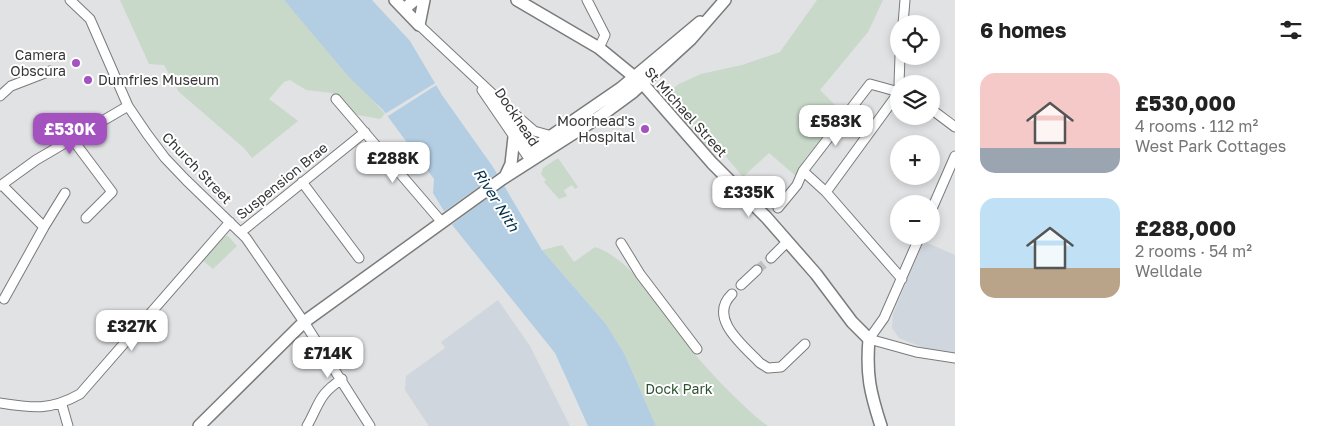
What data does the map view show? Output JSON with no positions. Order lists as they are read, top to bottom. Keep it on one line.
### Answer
{"streets":{"main road":["St Michael Street"],"street":["Dockhead","Church Street","Suspension Brae"]},"crossings":[["Church Street","Suspension Brae"]],"water":["River Nith"],"parks":["Dock Park"],"places":["Camera Obscura","Dumfries Museum","Moorhead's Hospital"],"page":{"heading":"6 homes","map_buttons":["+","−"],"list":[{"name":"£530,000","note":"4 rooms · 112 m² · West Park Cottages"},{"name":"£288,000","note":"2 rooms · 54 m² · Welldale"}],"price":["£583K","£530K","£288K","£335K","£327K","£714K"]}}
